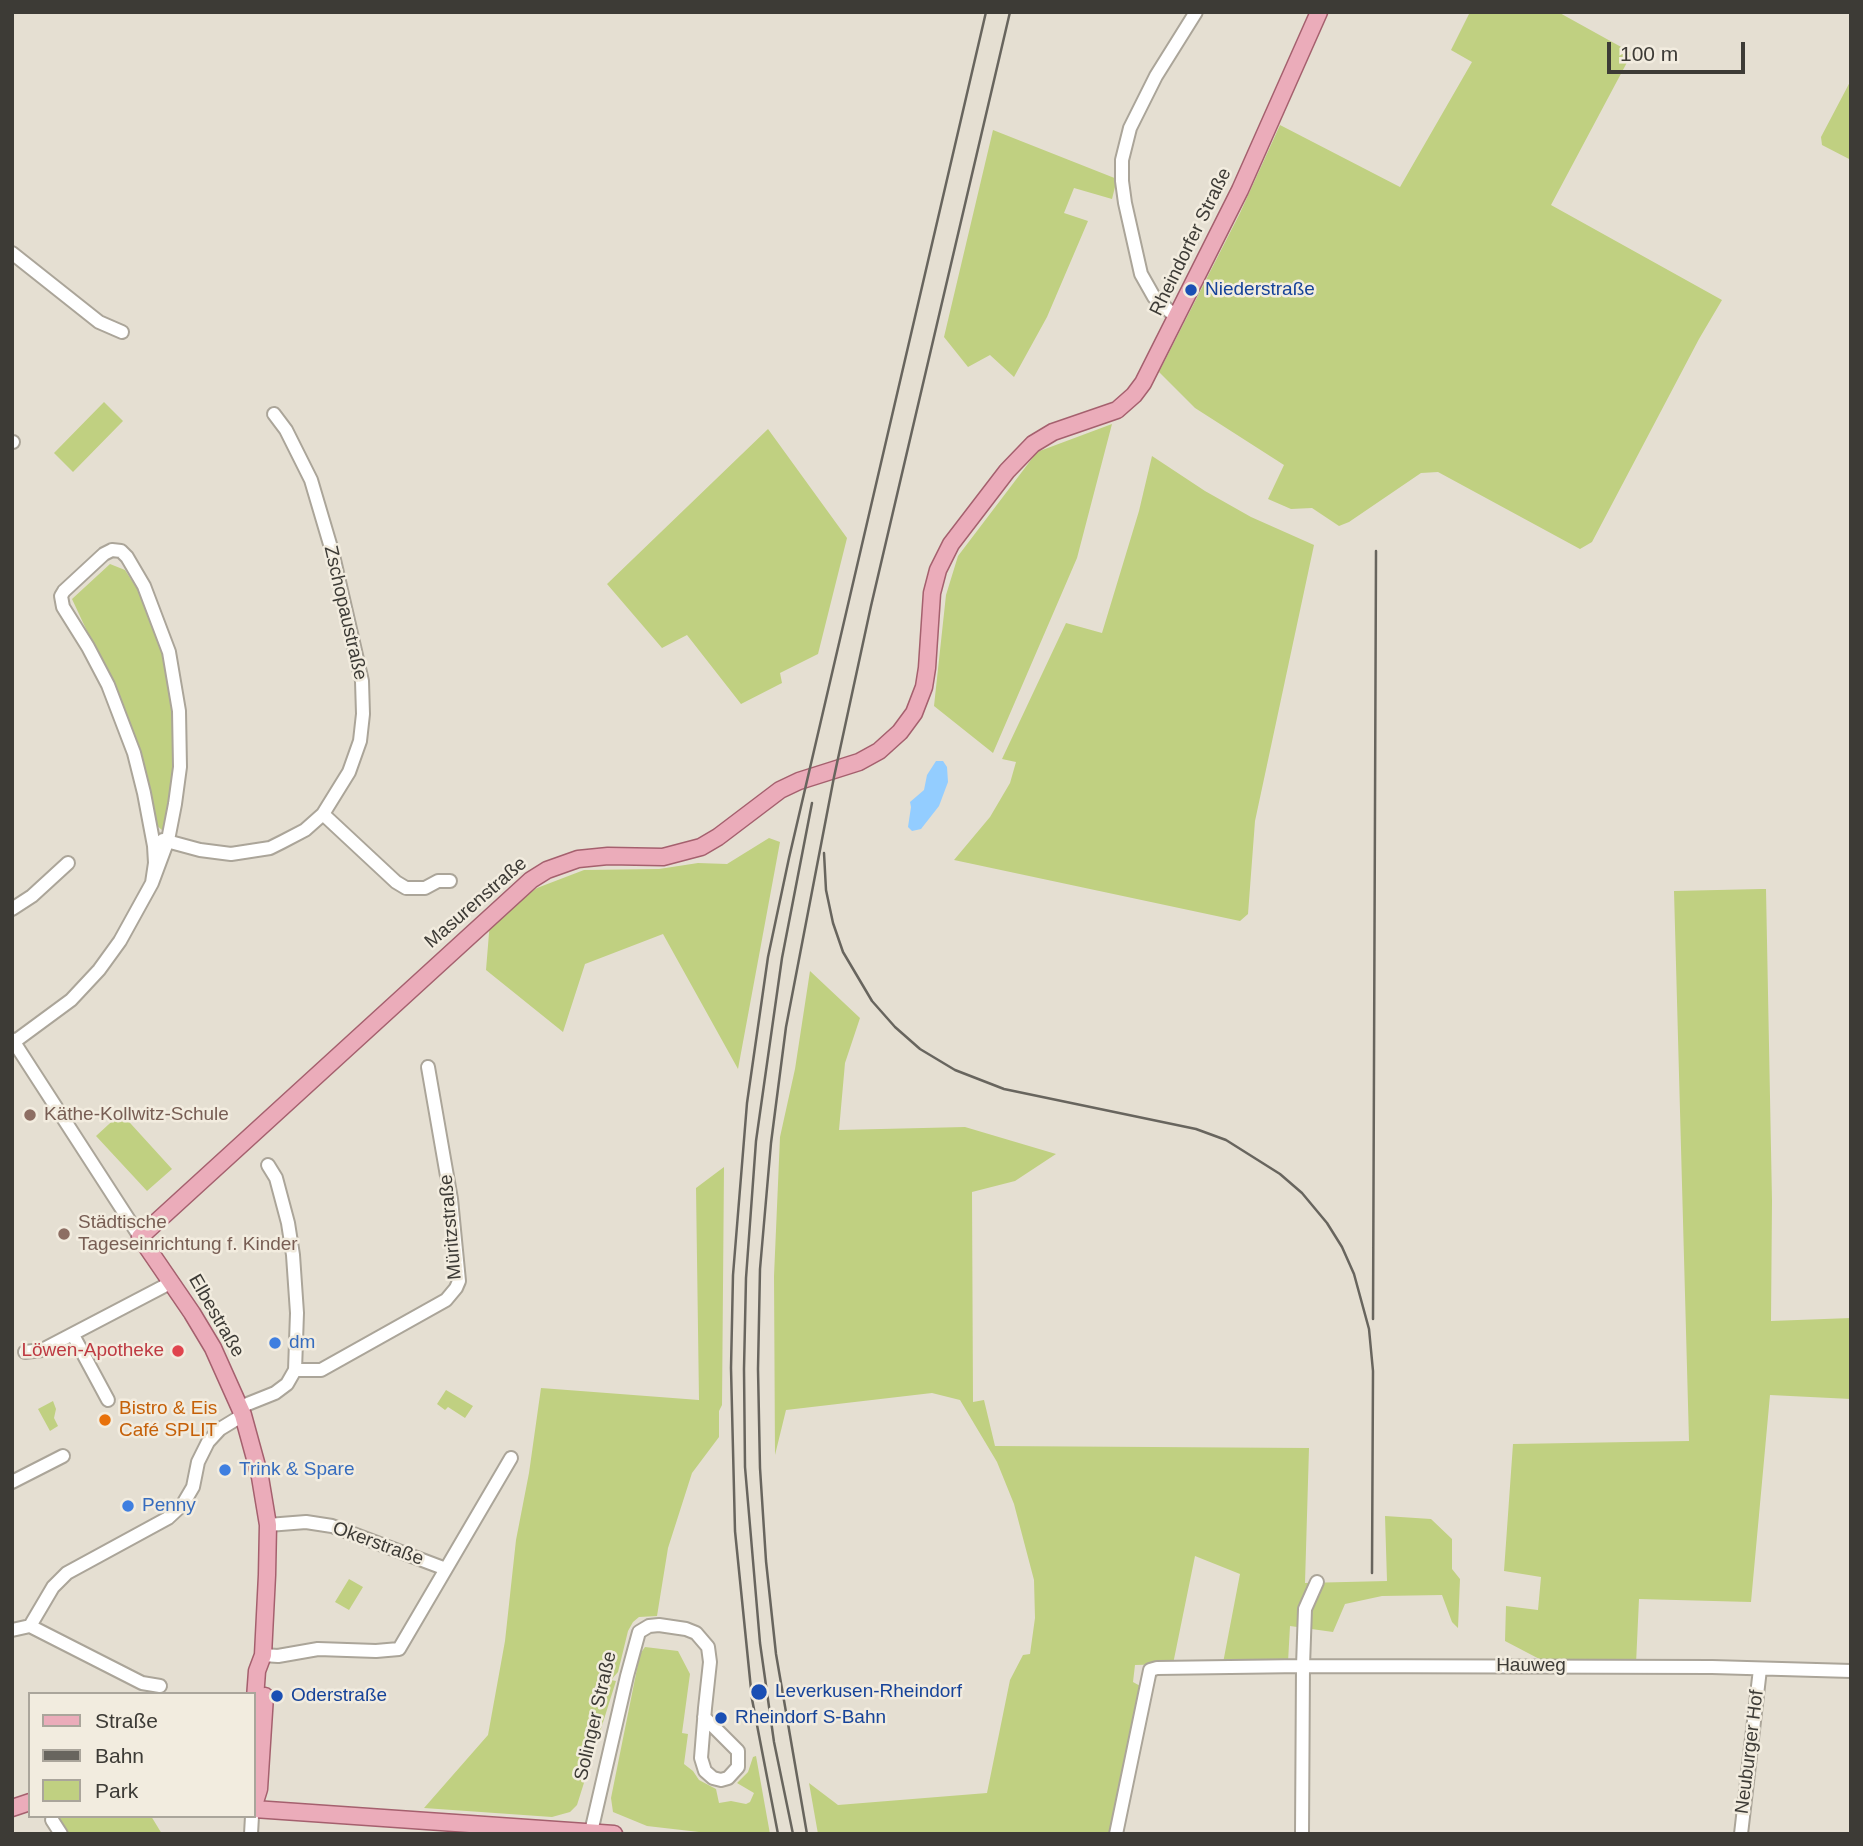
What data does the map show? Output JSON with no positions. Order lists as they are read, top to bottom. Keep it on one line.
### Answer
{"streets":{"main road":["Rheindorfer Straße","Masurenstraße","Elbestraße"],"street":["Zschopaustraße","Müritzstraße","Okerstraße","Hauweg","Solinger Straße","Neuburger Hof"]},"crossings":[["Rheindorfer Straße","Masurenstraße"],["Masurenstraße","Elbestraße"],["Elbestraße","Okerstraße"],["Hauweg","Neuburger Hof"]],"places":["Niederstraße","Käthe-Kollwitz-Schule","Städtische Tageseinrichtung f. Kinder","dm","Löwen-Apotheke","Bistro & Eis Café SPLIT","Trink & Spare","Penny","Leverkusen-Rheindorf","Oderstraße","Rheindorf S-Bahn"],"legend":["Straße","Bahn","Park"],"scale_bar":"100 m"}
